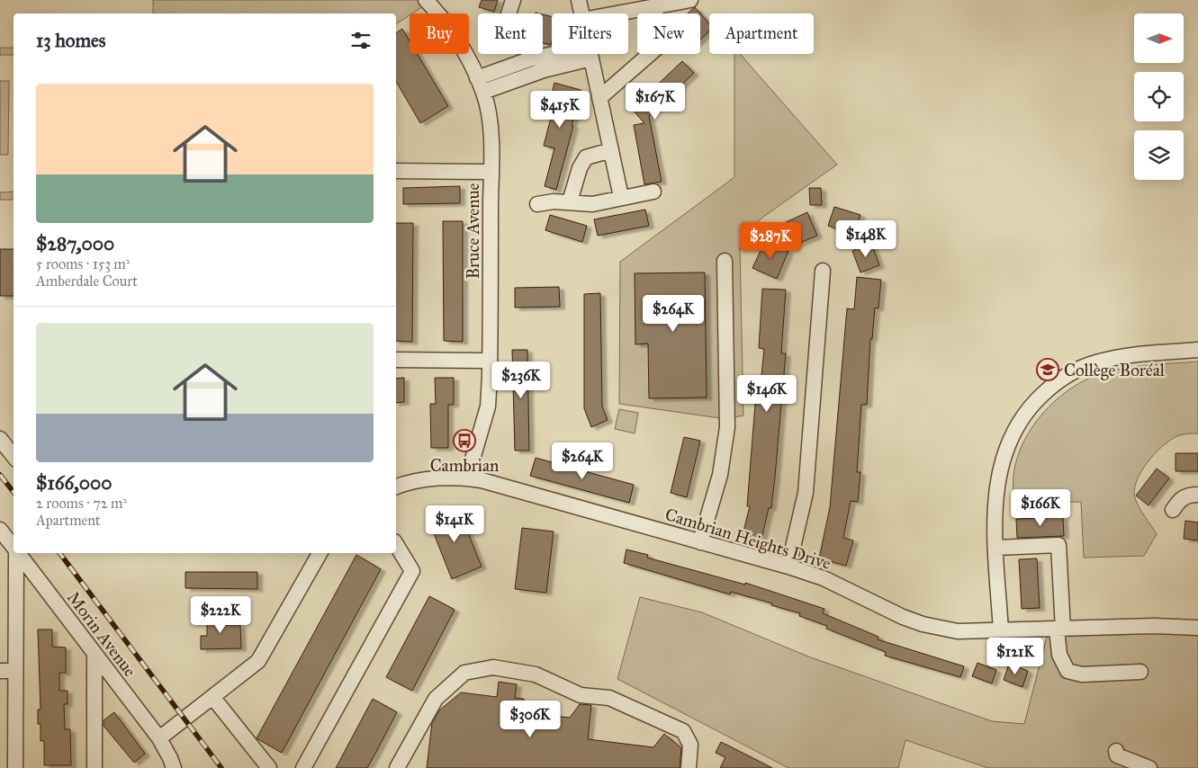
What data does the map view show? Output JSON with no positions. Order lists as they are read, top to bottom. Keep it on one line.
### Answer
{"streets":{"street":["Bruce Avenue","Cambrian Heights Drive","Morin Avenue"]},"crossings":[["Bruce Avenue","Cambrian Heights Drive"]],"places":{"school or university":["Collège Boréal"],"bus stop":["Cambrian"]},"north":"right","page":{"chip":["Buy","Rent","Filters","New","Apartment"],"heading":"13 homes","list":[{"name":"$287,000","note":"5 rooms · 153 m² · Amberdale Court"},{"name":"$166,000","note":"2 rooms · 72 m² · Apartment"}],"price":["$167K","$415K","$148K","$287K","$264K","$236K","$146K","$264K","$166K","$141K","$222K","$121K","$306K"]}}
